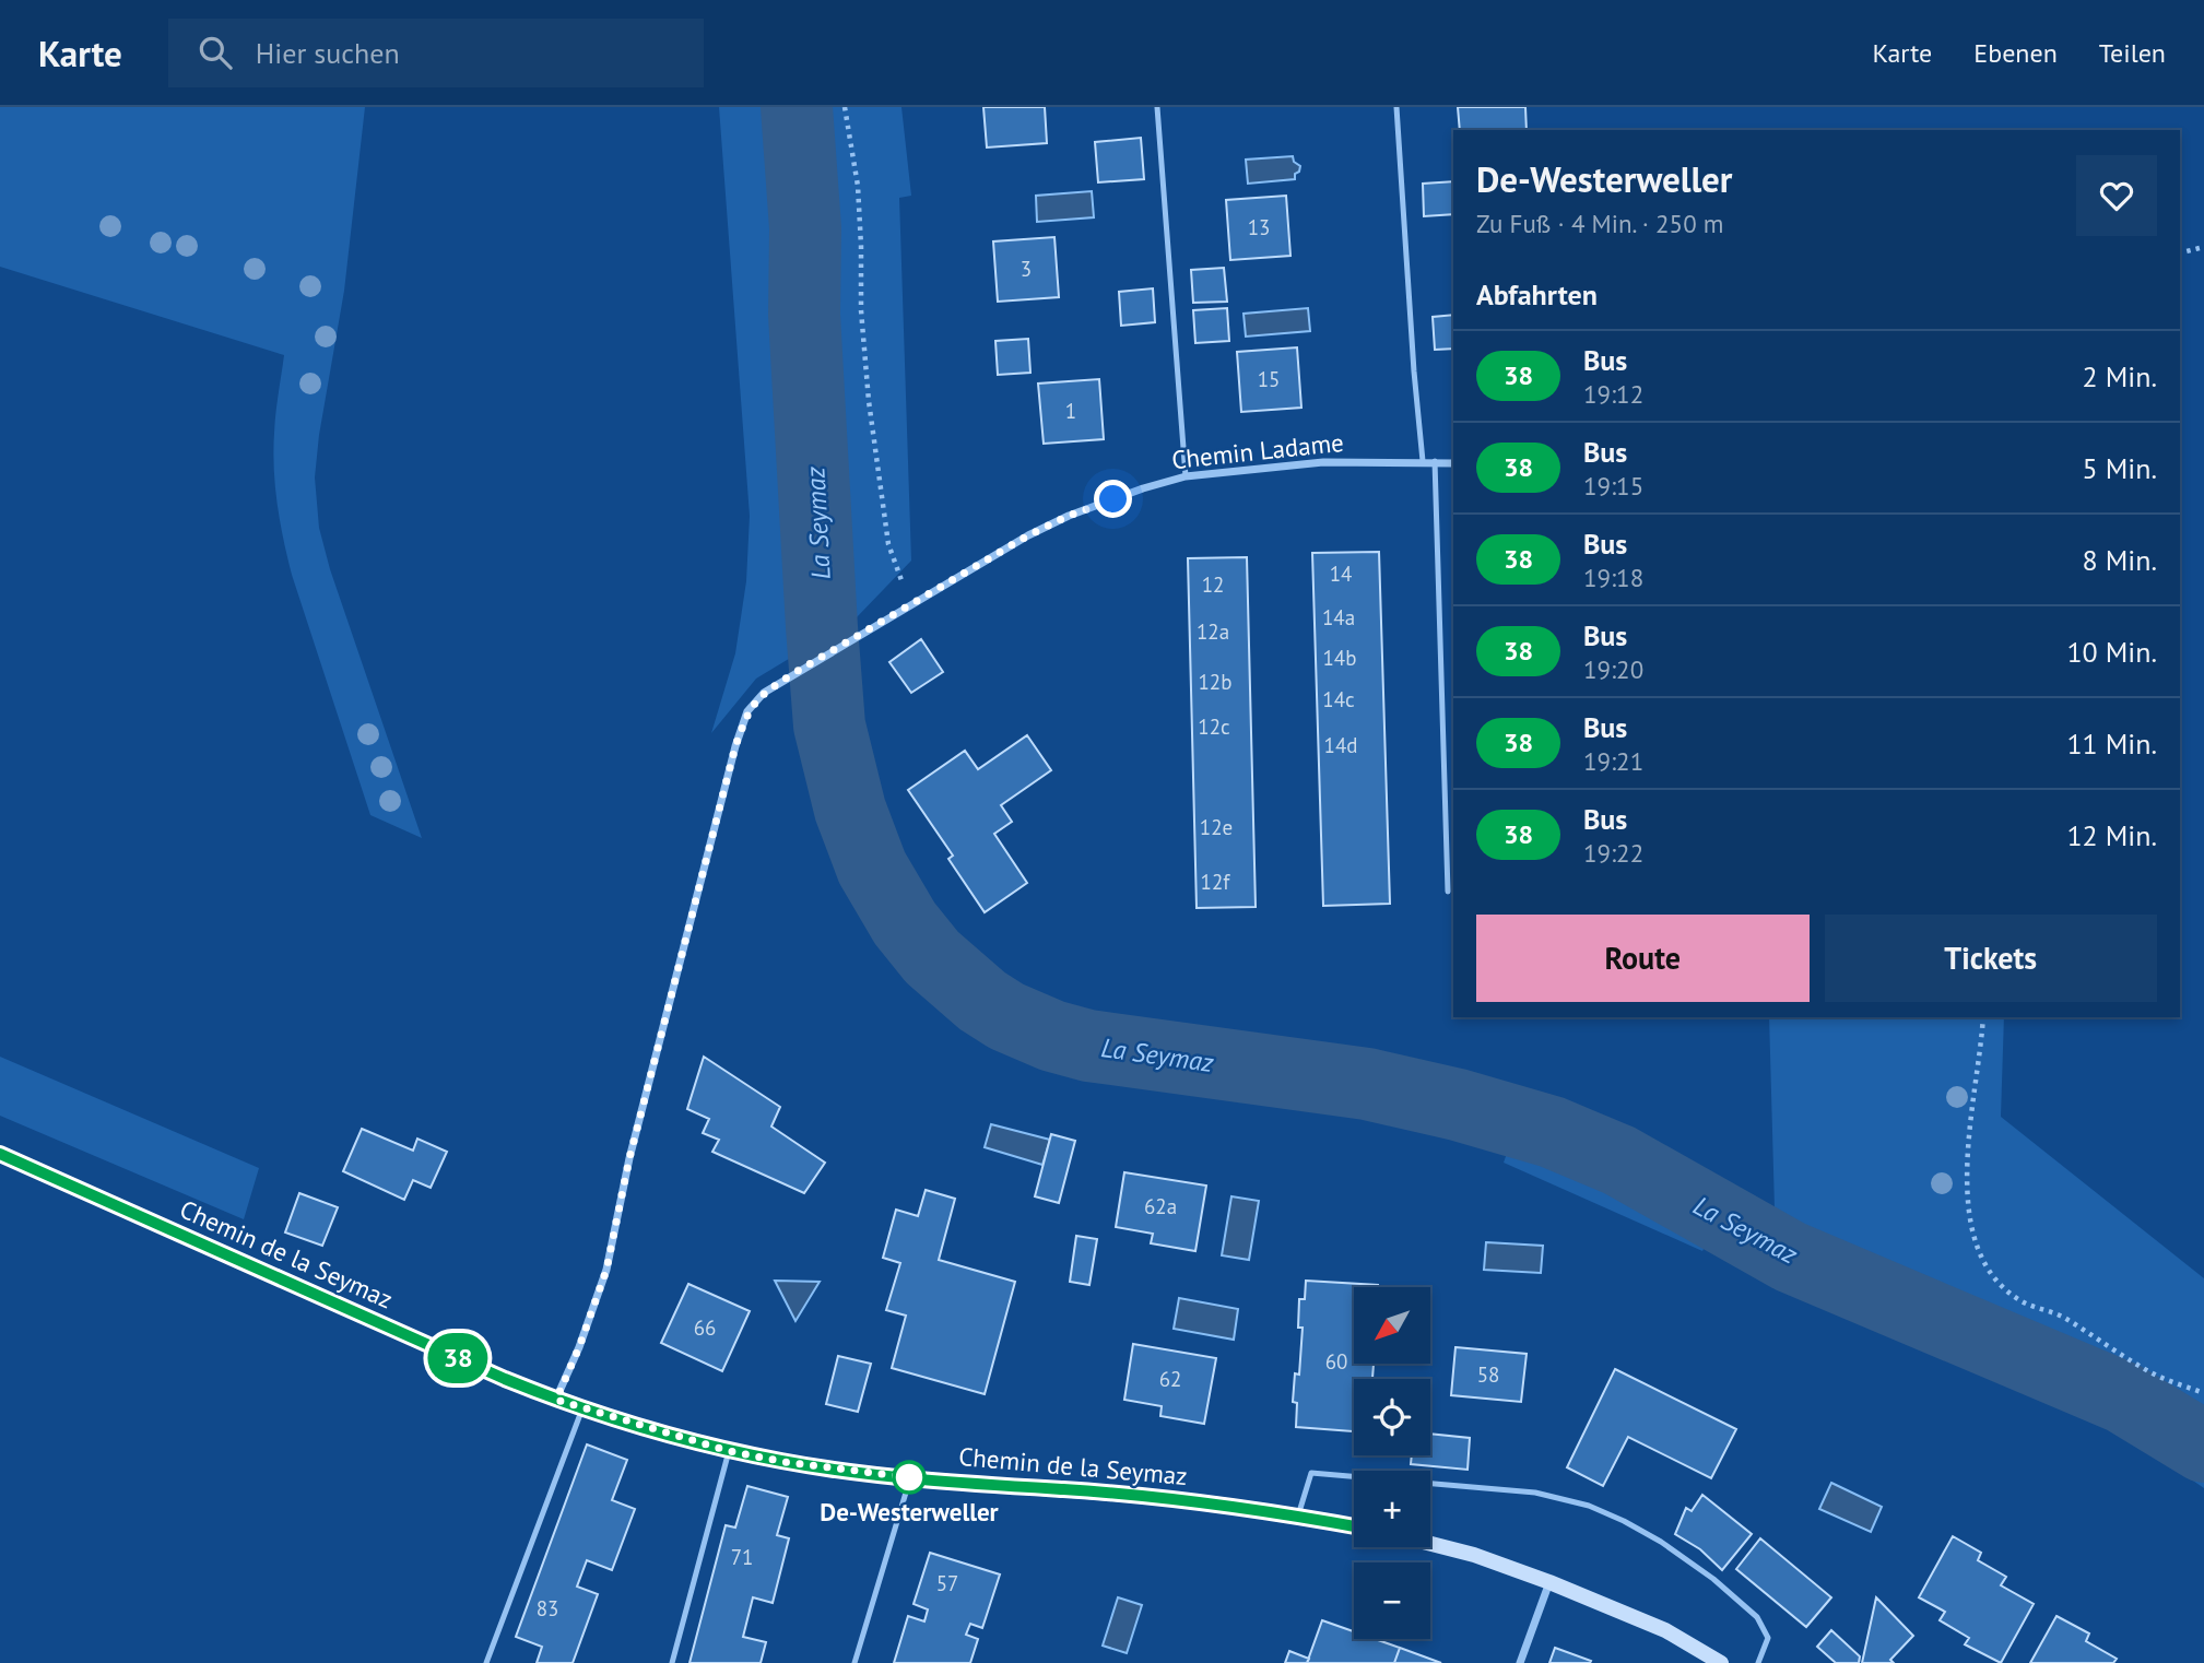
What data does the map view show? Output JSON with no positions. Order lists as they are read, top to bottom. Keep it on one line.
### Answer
{"streets":{"street":["Chemin Ladame","Chemin de la Seymaz"]},"crossings":[["Chemin Ladame","Chemin de la Seymaz"]],"water":["La Seymaz"],"places":["De-Westerweller"],"lines":["bus line 38"],"house_numbers":["13","3","15","1","14","12","14a","12a","14b","12b","14c","12c","14d","12e","12f","62a","66","60","58","62","71","57","83"],"north":"bottom left","page":{"header":"Karte","search":"Hier suchen","nav":["Karte","Ebenen","Teilen"],"on_map":"38","heading":[["De-Westerweller","Zu Fuß · 4 Min. · 250 m"],"Abfahrten"],"list":[{"mark":"38","name":"Bus","note":"19:12","value":"2 Min."},{"mark":"38","name":"Bus","note":"19:15","value":"5 Min."},{"mark":"38","name":"Bus","note":"19:18","value":"8 Min."},{"mark":"38","name":"Bus","note":"19:20","value":"10 Min."},{"mark":"38","name":"Bus","note":"19:21","value":"11 Min."},{"mark":"38","name":"Bus","note":"19:22","value":"12 Min."}],"buttons":["Route","Tickets"],"map_buttons":["+","−"]}}
